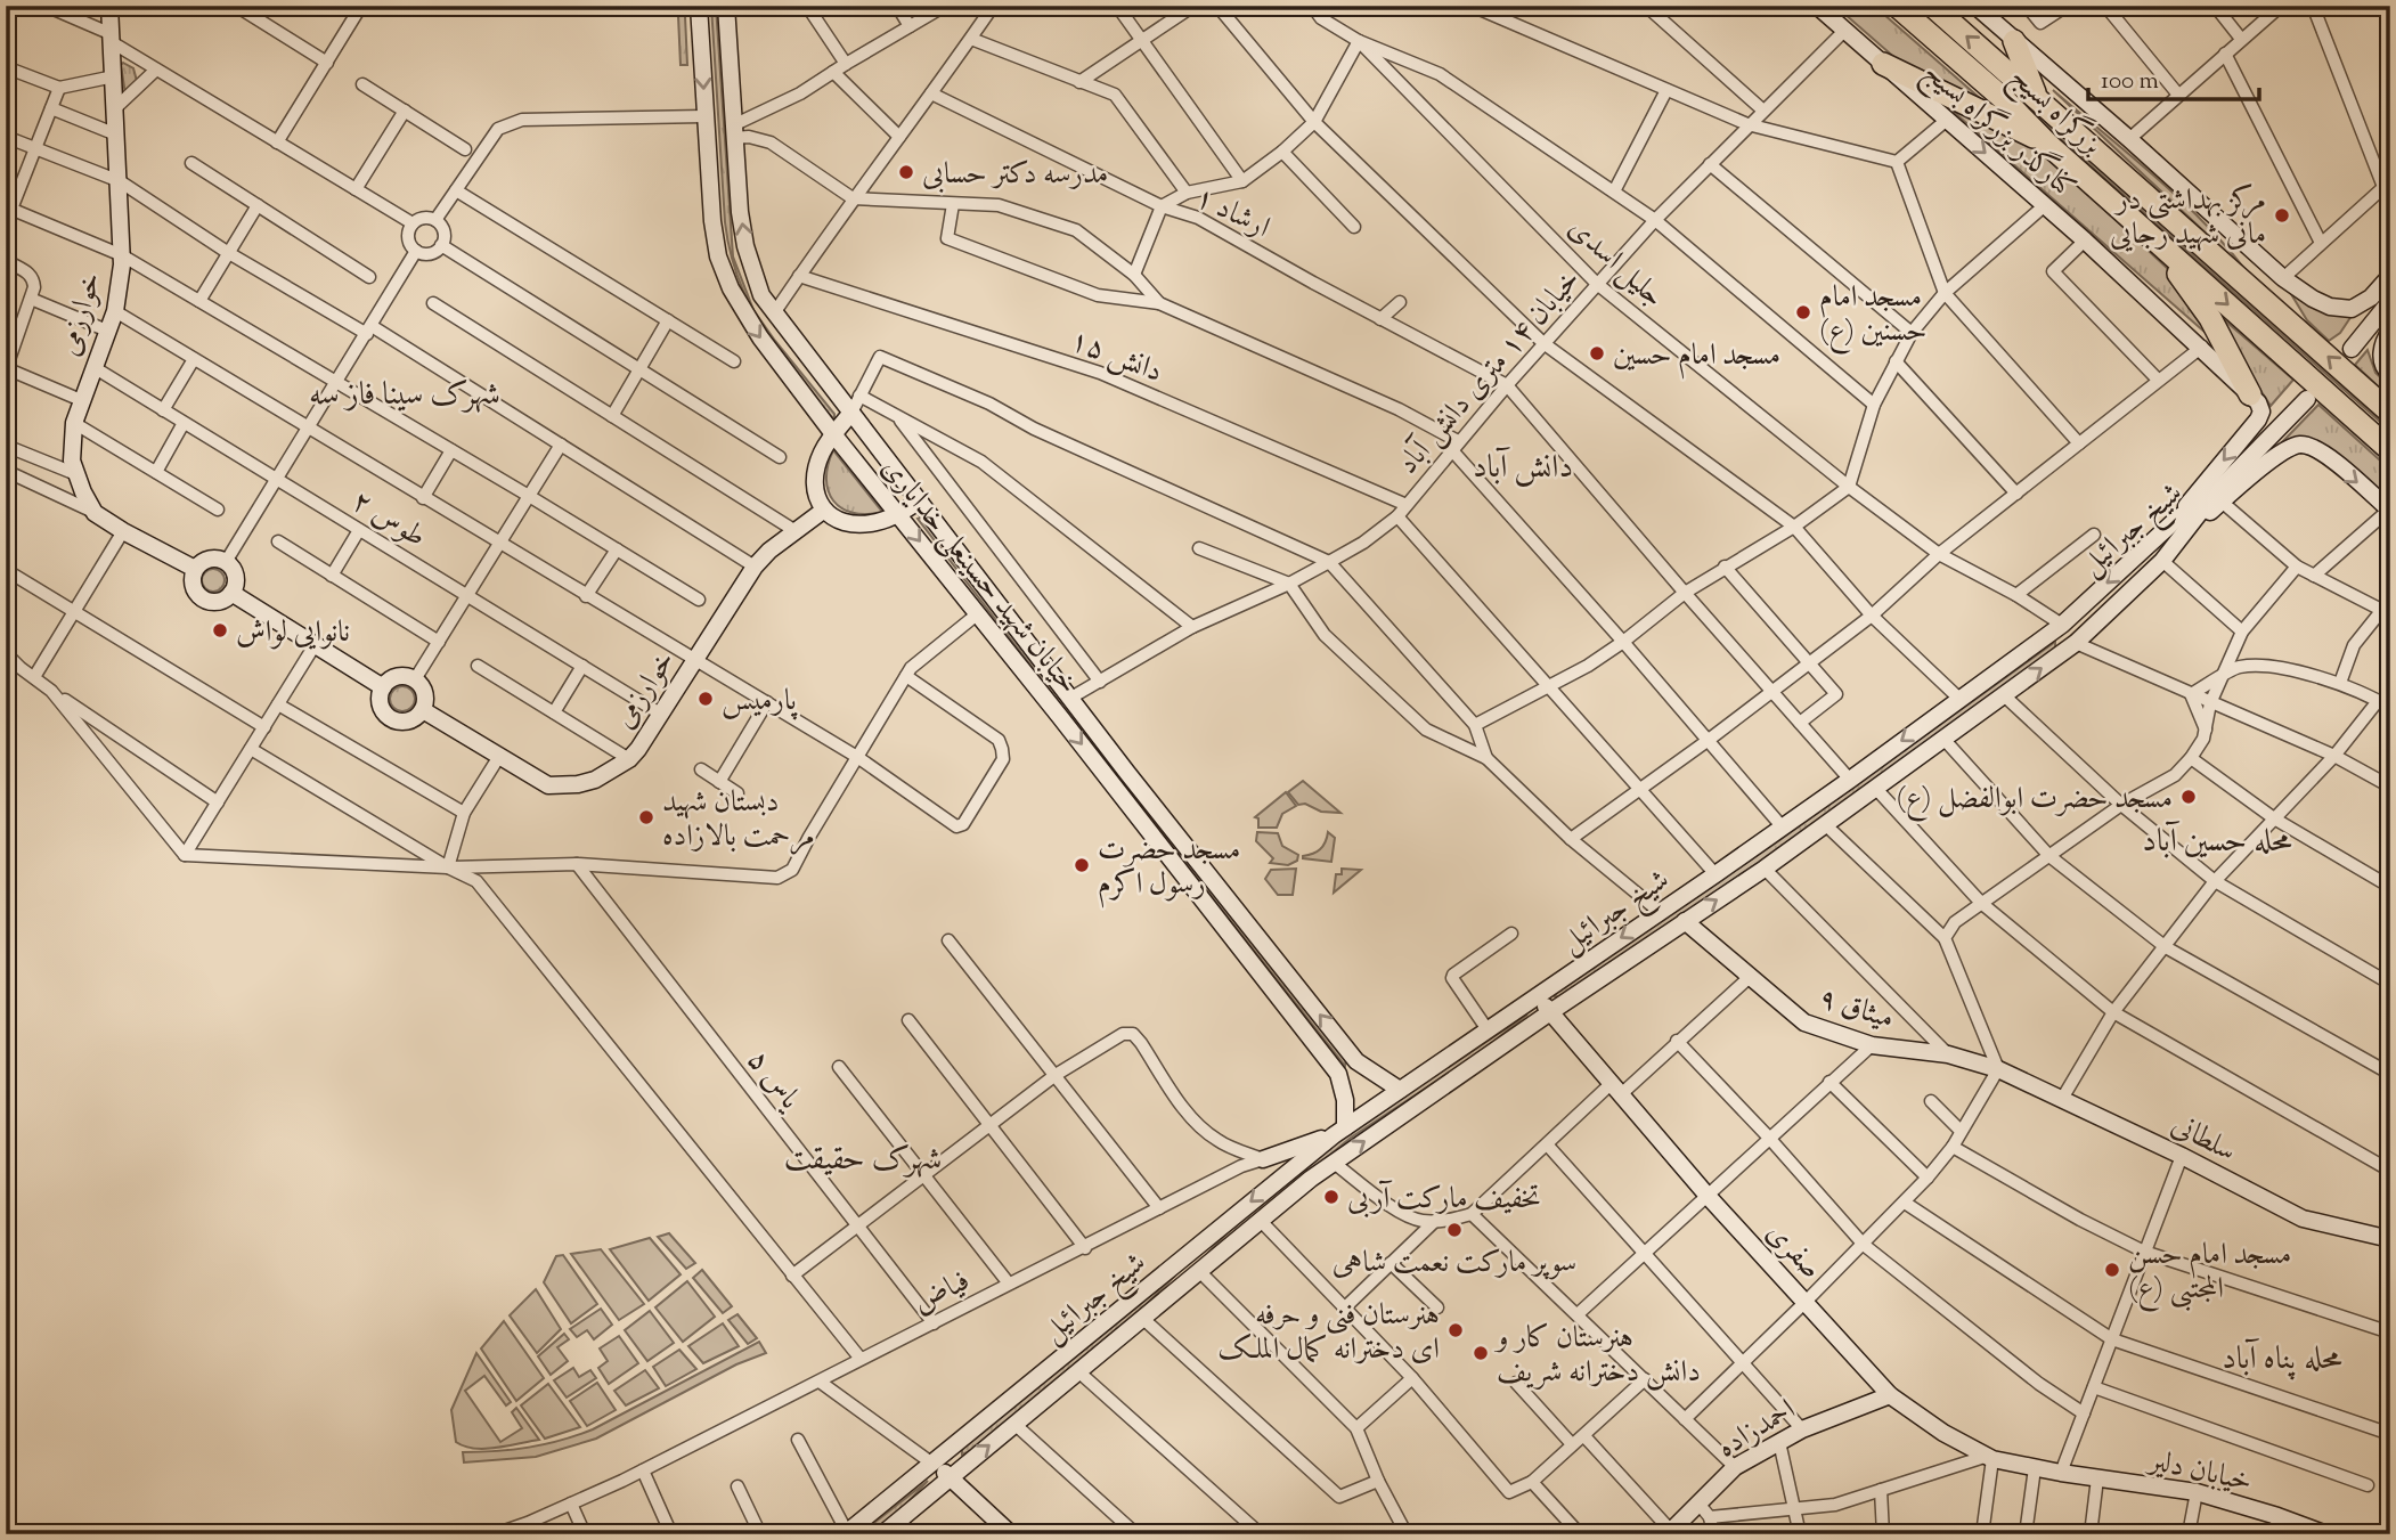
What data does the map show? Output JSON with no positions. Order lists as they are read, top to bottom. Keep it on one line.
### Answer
{"streets":{"highway":["بزرگراه بسیج"],"street":["کنارگذر بزرگراه بسیج","ارشاد ۱","جلیل اسدی","خوارزمی","دانش ۱۵","خیابان ۱۴ متری دانش آباد","طوس ۲","شیخ جبرائیل","خیابان شهید حسینعلی خدایاری","میثاق ۹","یاس ۵","سلطانی","صفری","فیاض","احمدزاده","خیابان دلیر"]},"crossings":[["کنارگذر بزرگراه بسیج","خیابان ۱۴ متری دانش آباد"],["ارشاد ۱","خیابان ۱۴ متری دانش آباد"],["جلیل اسدی","خیابان ۱۴ متری دانش آباد"],["جلیل اسدی","شیخ جبرائیل"],["خوارزمی","طوس ۲"],["دانش ۱۵","خیابان ۱۴ متری دانش آباد"],["شیخ جبرائیل","خیابان شهید حسینعلی خدایاری"],["شیخ جبرائیل","میثاق ۹"],["شیخ جبرائیل","صفری"],["میثاق ۹","سلطانی"],["یاس ۵","فیاض"],["صفری","احمدزاده"],["صفری","خیابان دلیر"]],"districts":["شهرک سینا فاز سه","دانش آباد","محله حسین آباد","شهرک حقیقت","محله پناه آباد"],"places":["مدرسه دکتر حسابی","مرکز بهداشتی در مانی شهید رجایی","مسجد امام حسنین (ع)","مسجد امام حسین","نانوایی لواش","پارمیس","مسجد حضرت ابوالفضل (ع)","دبستان شهید مرحمت بالازاده","مسجد حضرت رسول اکرم","تخفیف مارکت آربی","سوپر مارکت نعمت شاهی","مسجد امام حسن المجتبی (ع)","هنرستان فنی و حرفه ای دخترانه کمال الملک","هنرستان کار و دانش دخترانه شریف"],"scale_bar":"100 m"}
